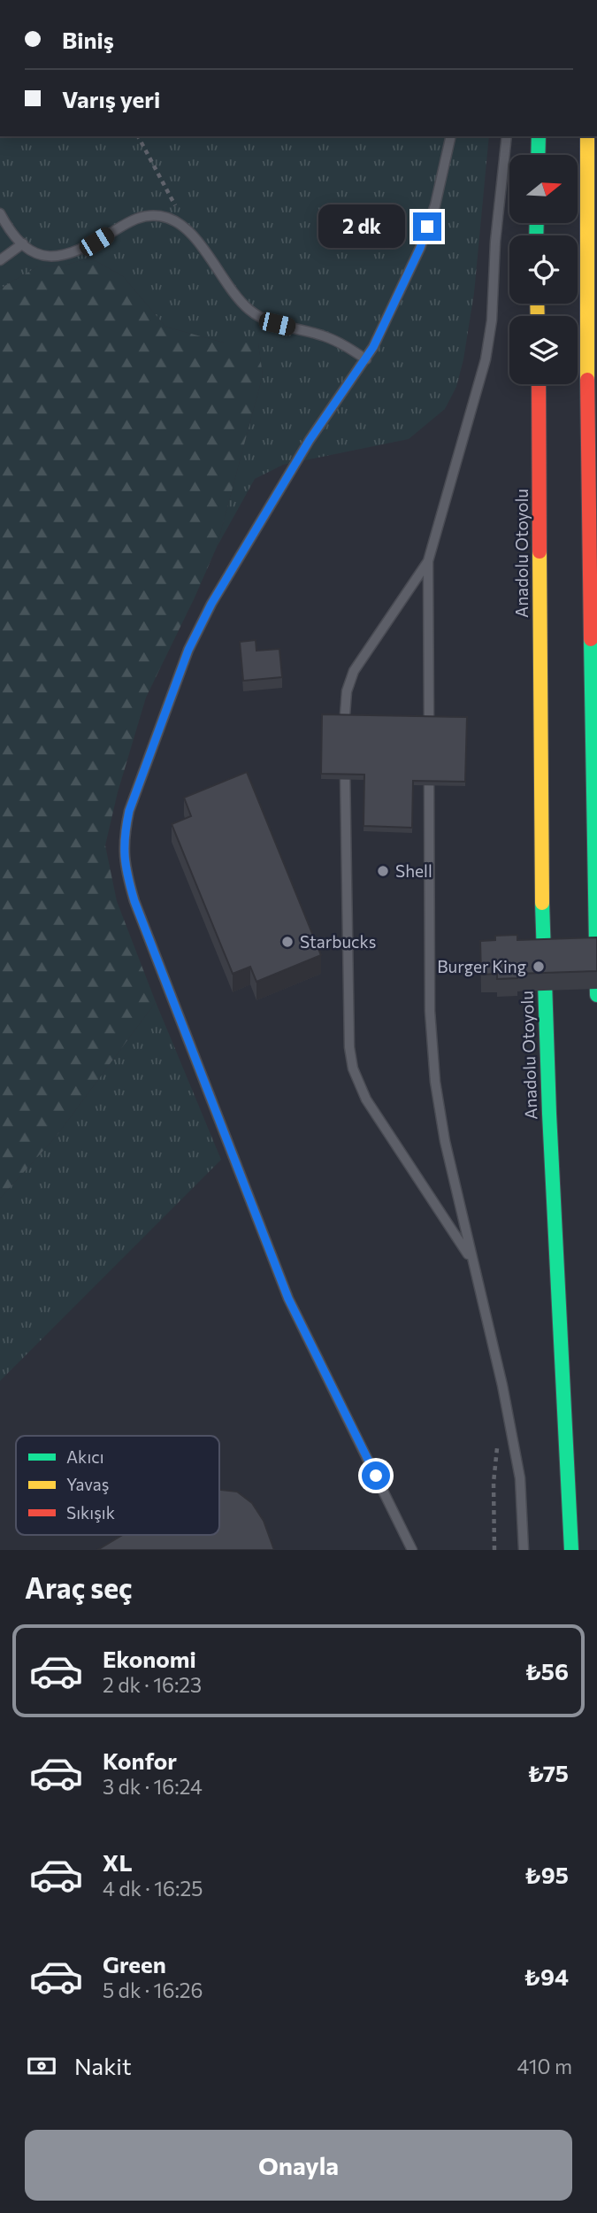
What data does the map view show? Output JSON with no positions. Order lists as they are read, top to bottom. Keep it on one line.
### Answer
{"streets":{"highway":["Anadolu Otoyolu"]},"places":["Shell","Starbucks","Burger King"],"legend":["Akıcı","Yavaş","Sıkışık"],"north":"right","page":{"banner":["Biniş","Varış yeri"],"bubble":"2 dk","heading":"Araç seç","list":[{"name":"Ekonomi","note":"2 dk · 16:23","value":"₺56"},{"name":"Konfor","note":"3 dk · 16:24","value":"₺75"},{"name":"XL","note":"4 dk · 16:25","value":"₺95"},{"name":"Green","note":"5 dk · 16:26","value":"₺94"}],"pay":["Nakit","410 m"],"buttons":"Onayla"}}
